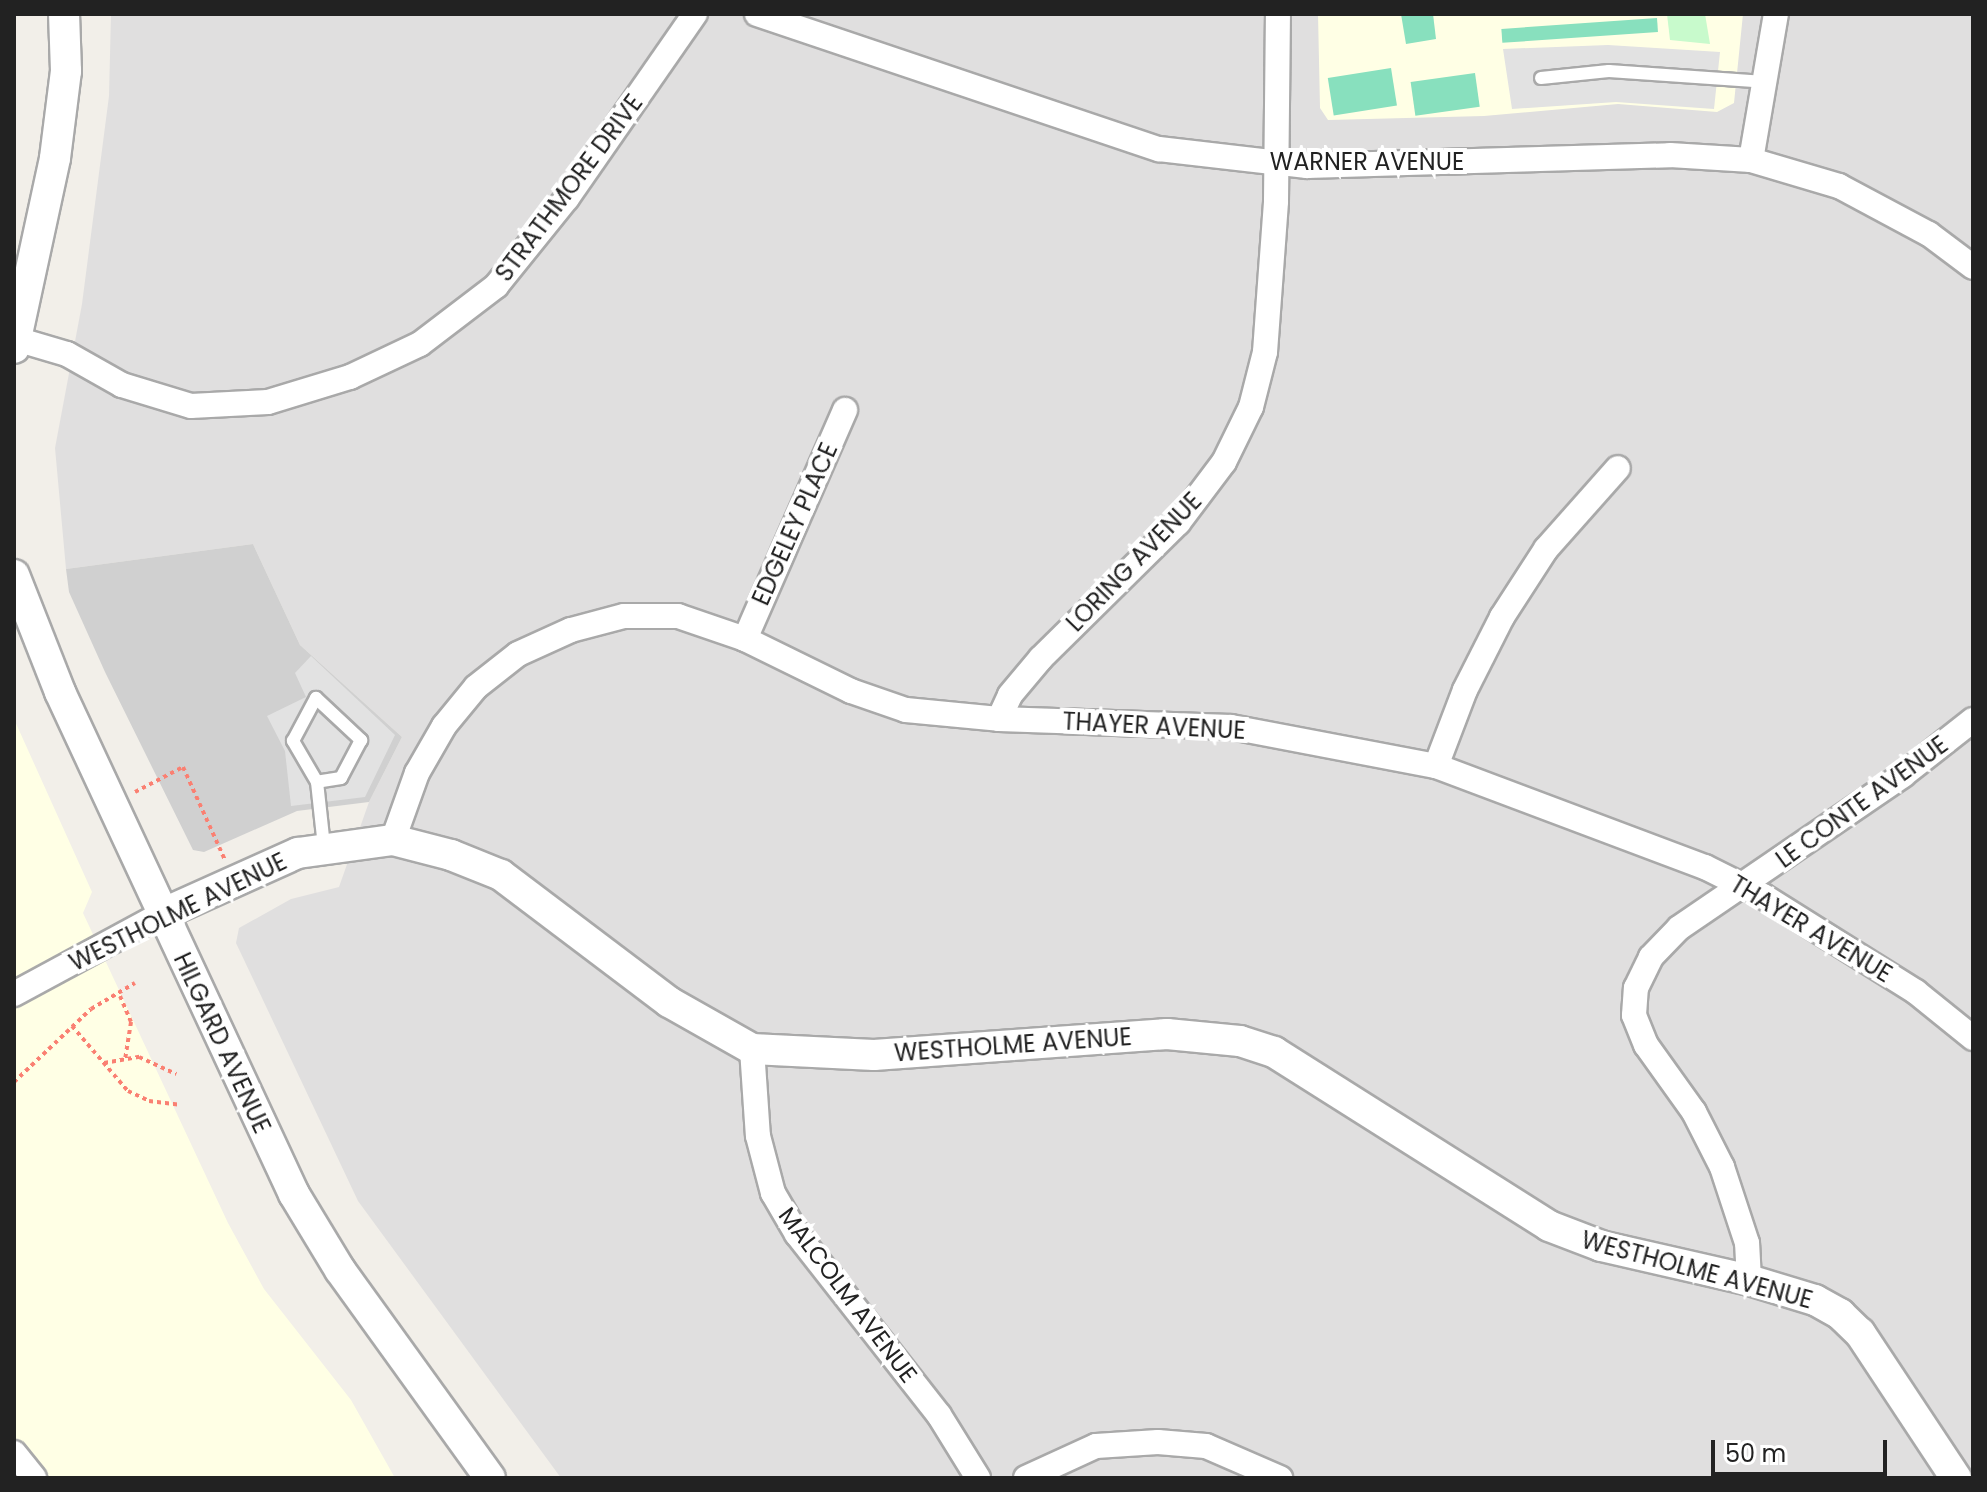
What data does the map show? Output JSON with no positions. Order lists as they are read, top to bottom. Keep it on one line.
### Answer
{"streets":{"street":["WARNER AVENUE","STRATHMORE DRIVE","EDGELEY PLACE","LORING AVENUE","THAYER AVENUE","LE CONTE AVENUE","WESTHOLME AVENUE","HILGARD AVENUE","MALCOLM AVENUE"]},"crossings":[["WARNER AVENUE","LORING AVENUE"],["EDGELEY PLACE","THAYER AVENUE"],["LORING AVENUE","THAYER AVENUE"],["THAYER AVENUE","LE CONTE AVENUE"],["THAYER AVENUE","WESTHOLME AVENUE"],["LE CONTE AVENUE","WESTHOLME AVENUE"],["WESTHOLME AVENUE","HILGARD AVENUE"],["WESTHOLME AVENUE","MALCOLM AVENUE"]],"scale_bar":"50 m"}
